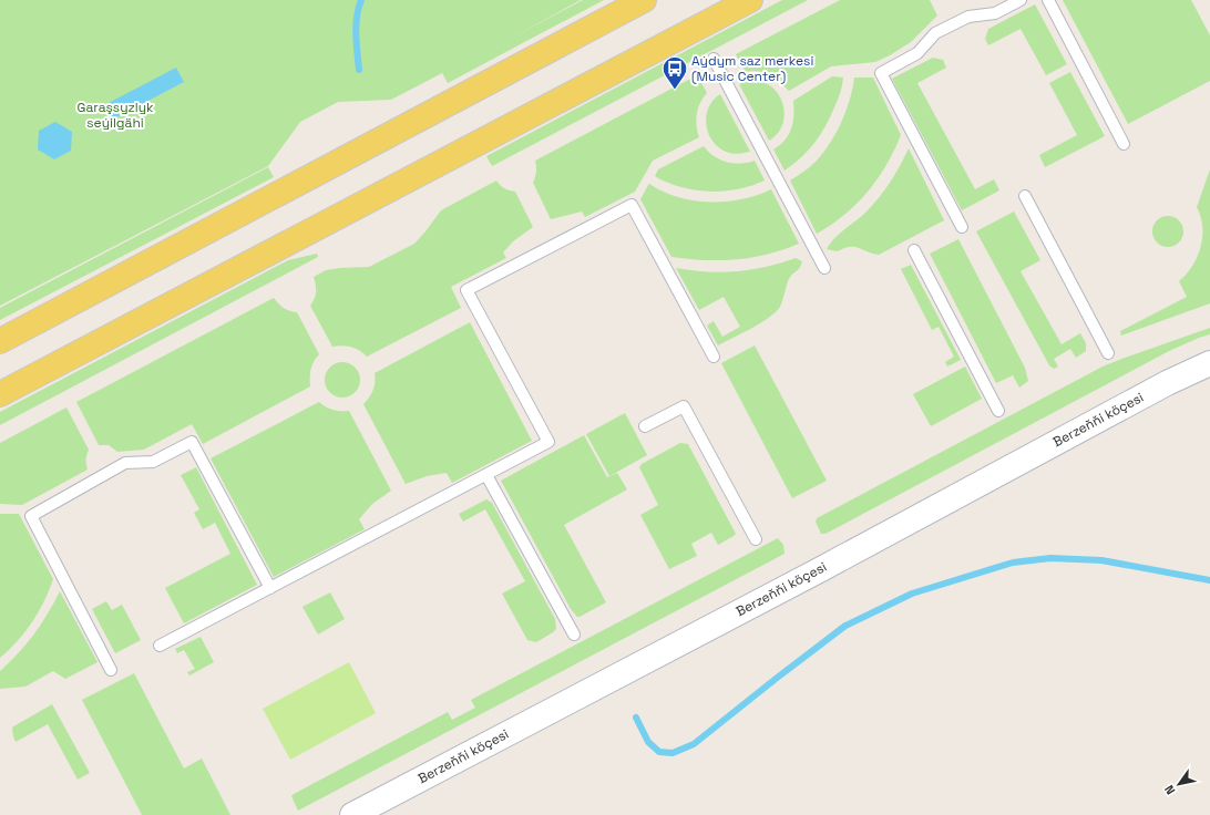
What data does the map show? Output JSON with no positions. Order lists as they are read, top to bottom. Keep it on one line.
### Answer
{"streets":{"street":["Berzeňňi köçesi"]},"parks":["Garaşsyzlyk seýilgähi"],"places":{"bus stop":["Aýdym saz merkesi (Music Center)"]},"north":"bottom left"}
